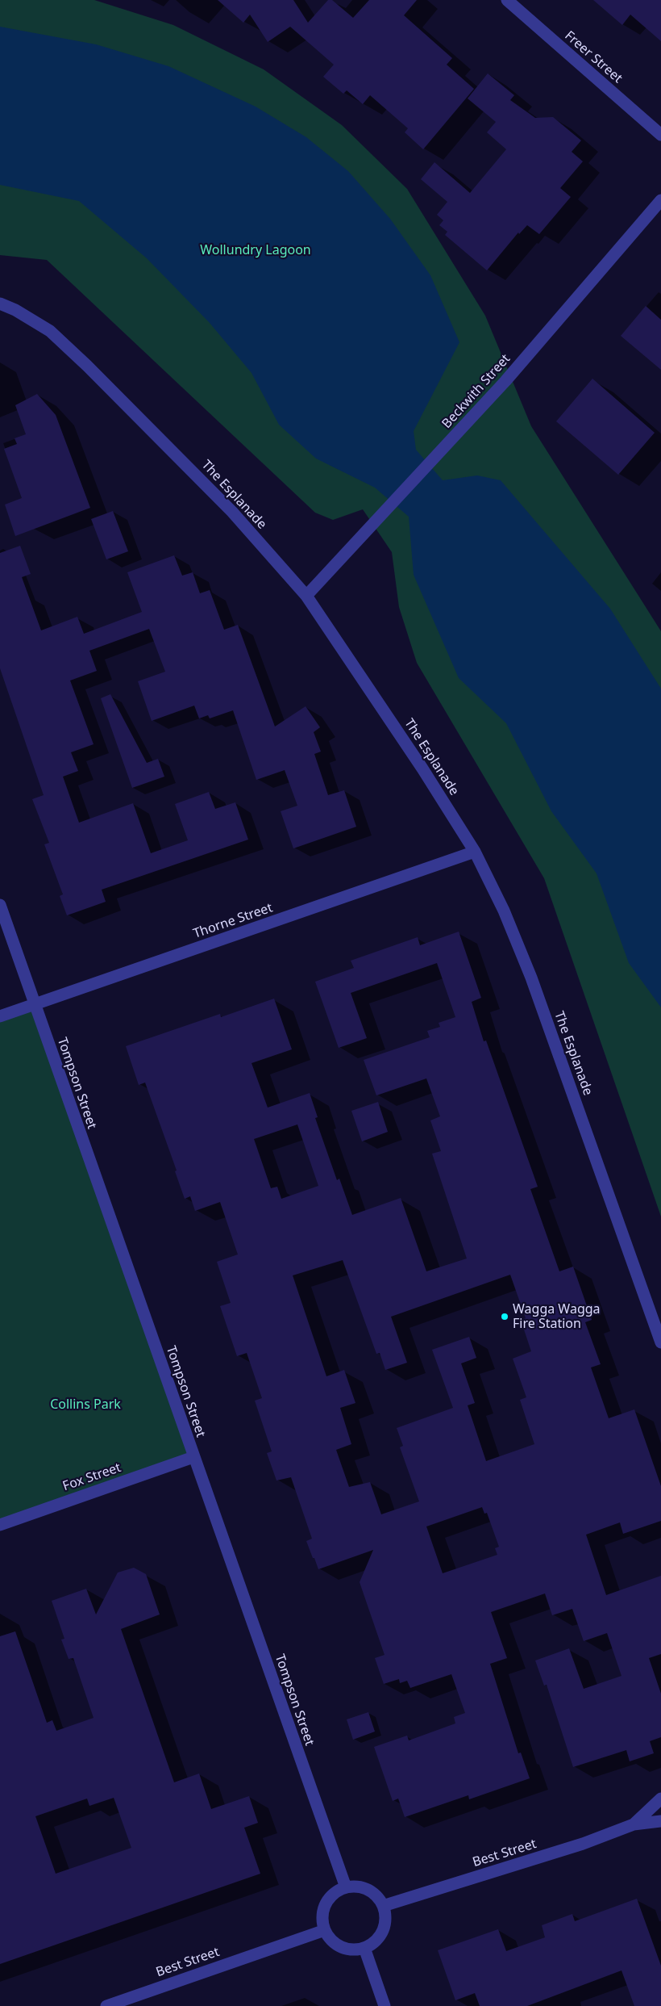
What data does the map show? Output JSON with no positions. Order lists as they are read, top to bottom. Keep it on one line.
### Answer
{"streets":{"street":["Freer Street","Beckwith Street","The Esplanade","Thorne Street","Tompson Street","Fox Street","Best Street"]},"crossings":[["Beckwith Street","The Esplanade"],["The Esplanade","Thorne Street"],["Thorne Street","Tompson Street"],["Tompson Street","Fox Street"],["Tompson Street","Best Street"]],"parks":["Wollundry Lagoon","Collins Park"],"places":["Wagga Wagga Fire Station"]}
